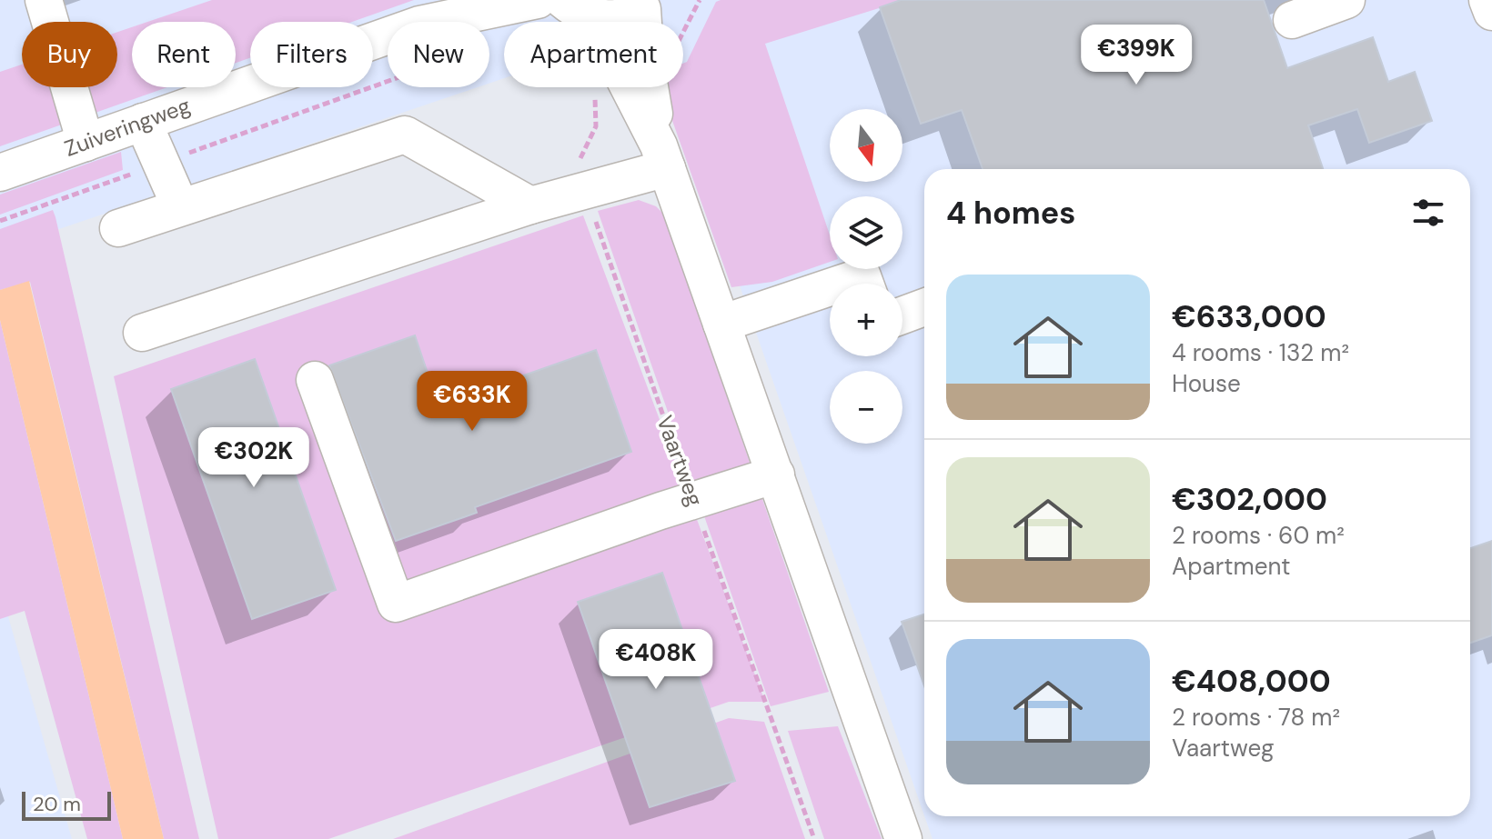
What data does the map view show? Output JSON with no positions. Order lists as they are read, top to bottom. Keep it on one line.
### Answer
{"streets":{"street":["Zuiveringweg"],"path":["Vaartweg"]},"scale_bar":"20 m","north":"bottom","page":{"chip":["Buy","Rent","Filters","New","Apartment"],"price":["€399K","€633K","€302K","€408K"],"map_buttons":["+","−"],"heading":"4 homes","list":[{"name":"€633,000","note":"4 rooms · 132 m² · House"},{"name":"€302,000","note":"2 rooms · 60 m² · Apartment"},{"name":"€408,000","note":"2 rooms · 78 m² · Vaartweg"}],"scale":"20 m"}}
